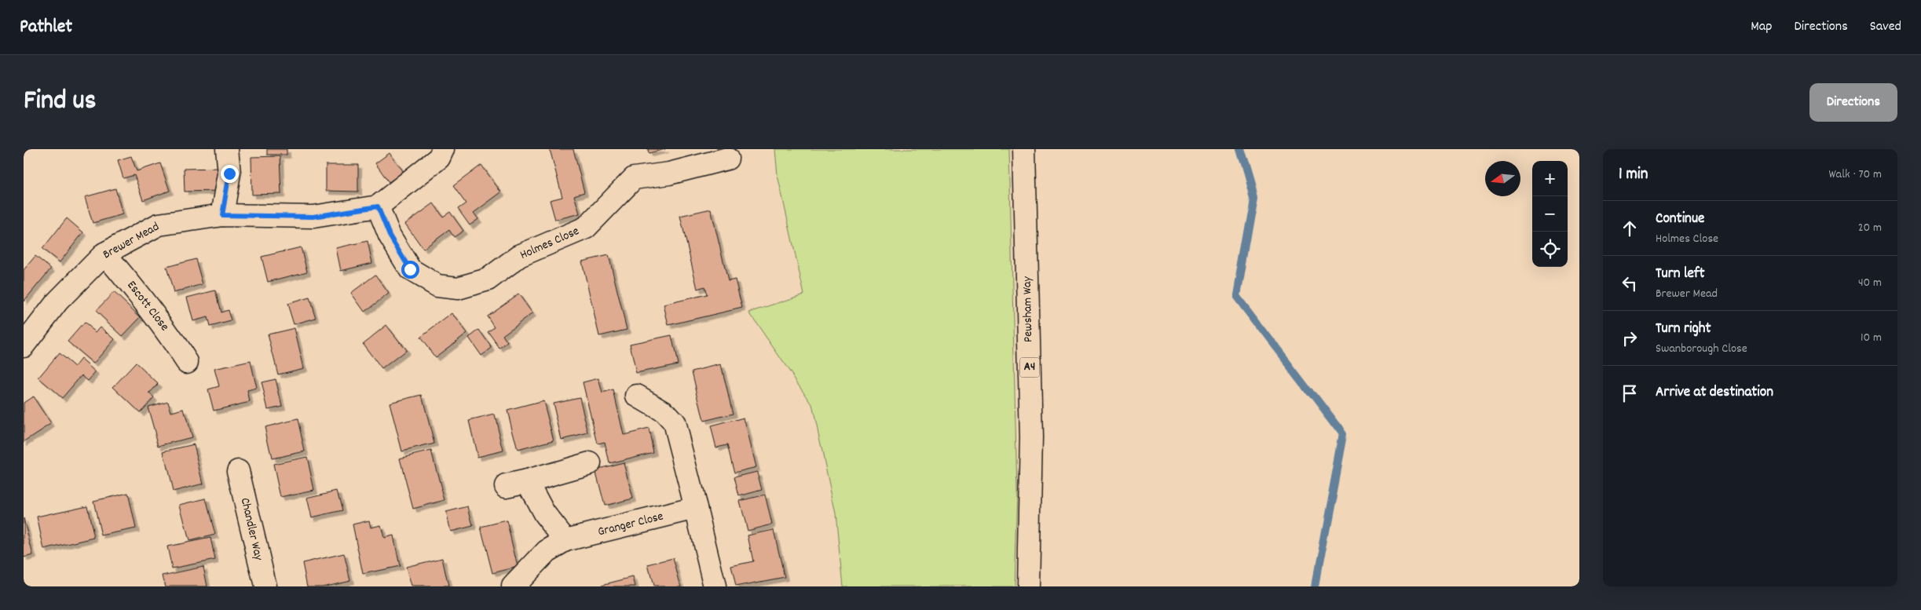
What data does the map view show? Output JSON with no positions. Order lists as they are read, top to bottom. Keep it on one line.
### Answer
{"streets":{"street":["Brewer Mead","Holmes Close","Escott Close","Pewsham Way","A4","Granger Close","Chandler Way"]},"crossings":[["Brewer Mead","Holmes Close"],["Brewer Mead","Escott Close"]],"north":"left","page":{"header":"Pathlet","nav":["Map","Directions","Saved"],"title":"Find us","buttons":"Directions","heading":["1 min","Walk · 70 m"],"map_buttons":["+","−"],"list":[["Continue","Holmes Close","20 m"],["Turn left","Brewer Mead","40 m"],["Turn right","Swanborough Close","10 m"],"Arrive at destination"]}}
